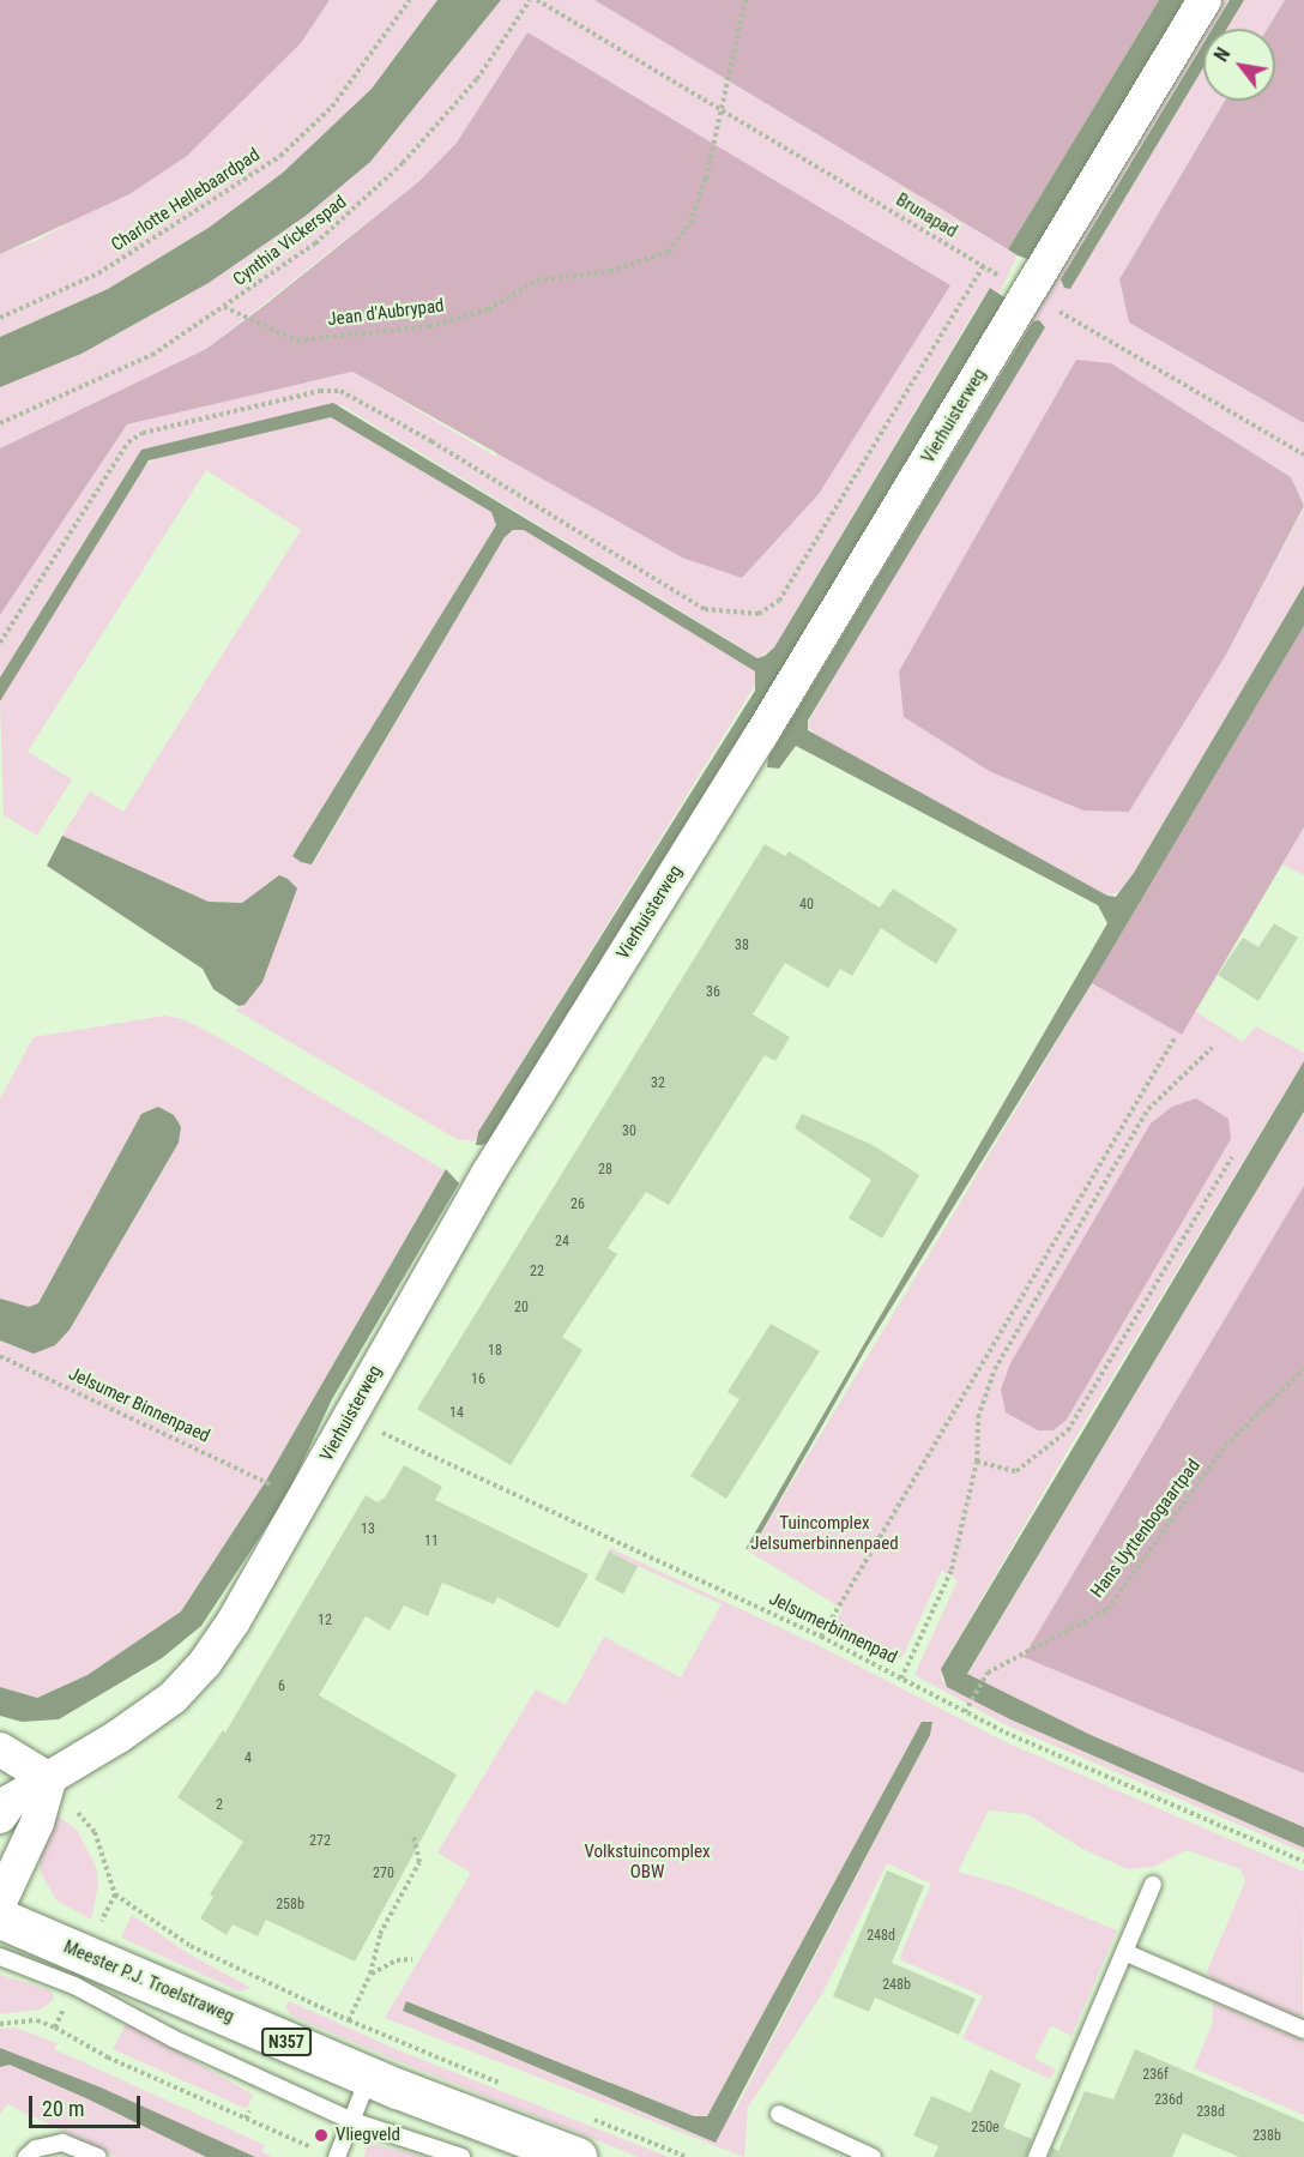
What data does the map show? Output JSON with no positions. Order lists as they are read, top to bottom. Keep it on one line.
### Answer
{"streets":{"main road":["Meester P.J. Troelstraweg","N357"],"street":["Vierhuisterweg"],"path":["Charlotte Hellebaardpad","Brunapad","Cynthia Vickerspad","Jean d'Aubrypad","Jelsumer Binnenpaed","Hans Uyttenbogaartpad","Jelsumerbinnenpad"]},"crossings":[["Brunapad","Jean d'Aubrypad"],["Brunapad","Vierhuisterweg"],["Cynthia Vickerspad","Jean d'Aubrypad"],["Vierhuisterweg","Jelsumerbinnenpad"],["Hans Uyttenbogaartpad","Jelsumerbinnenpad"]],"parks":["Tuincomplex Jelsumerbinnenpaed","Volkstuincomplex OBW"],"places":["Vliegveld"],"house_numbers":["40","38","36","32","30","28","26","24","22","20","18","16","14","13","11","12","6","4","2","272","270","258b","248d","248b","236f","236d","238d","250e","238b"],"scale_bar":"20 m","north":"top left"}
